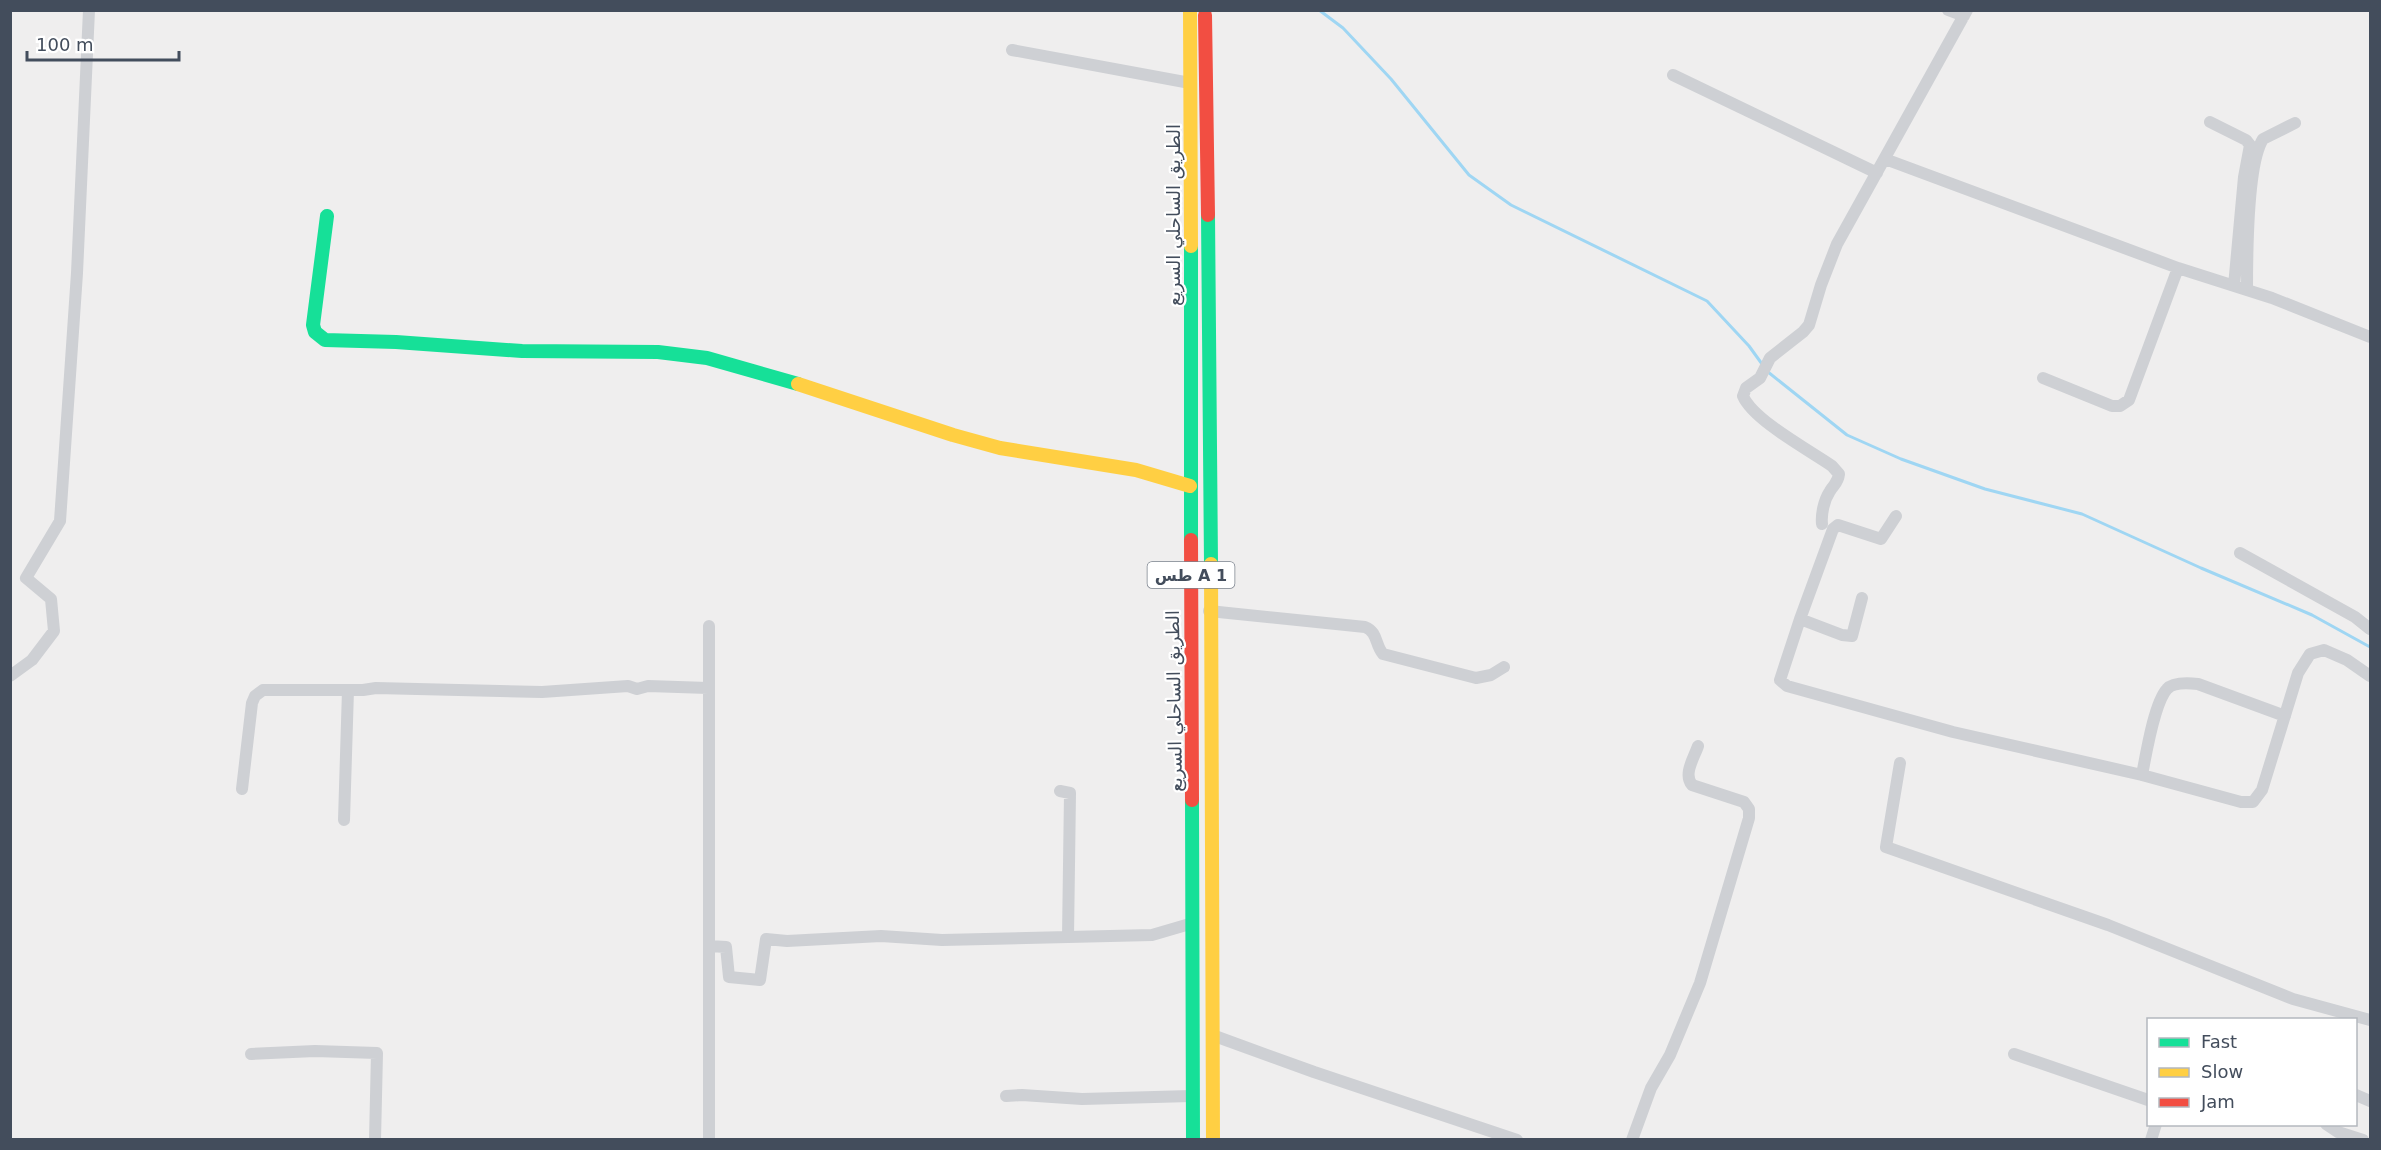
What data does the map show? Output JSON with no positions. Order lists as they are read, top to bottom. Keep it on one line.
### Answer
{"streets":{"main road":["الطريق الساحلي السريع","طس A 1"]},"legend":["Fast","Slow","Jam"],"scale_bar":"100 m"}
